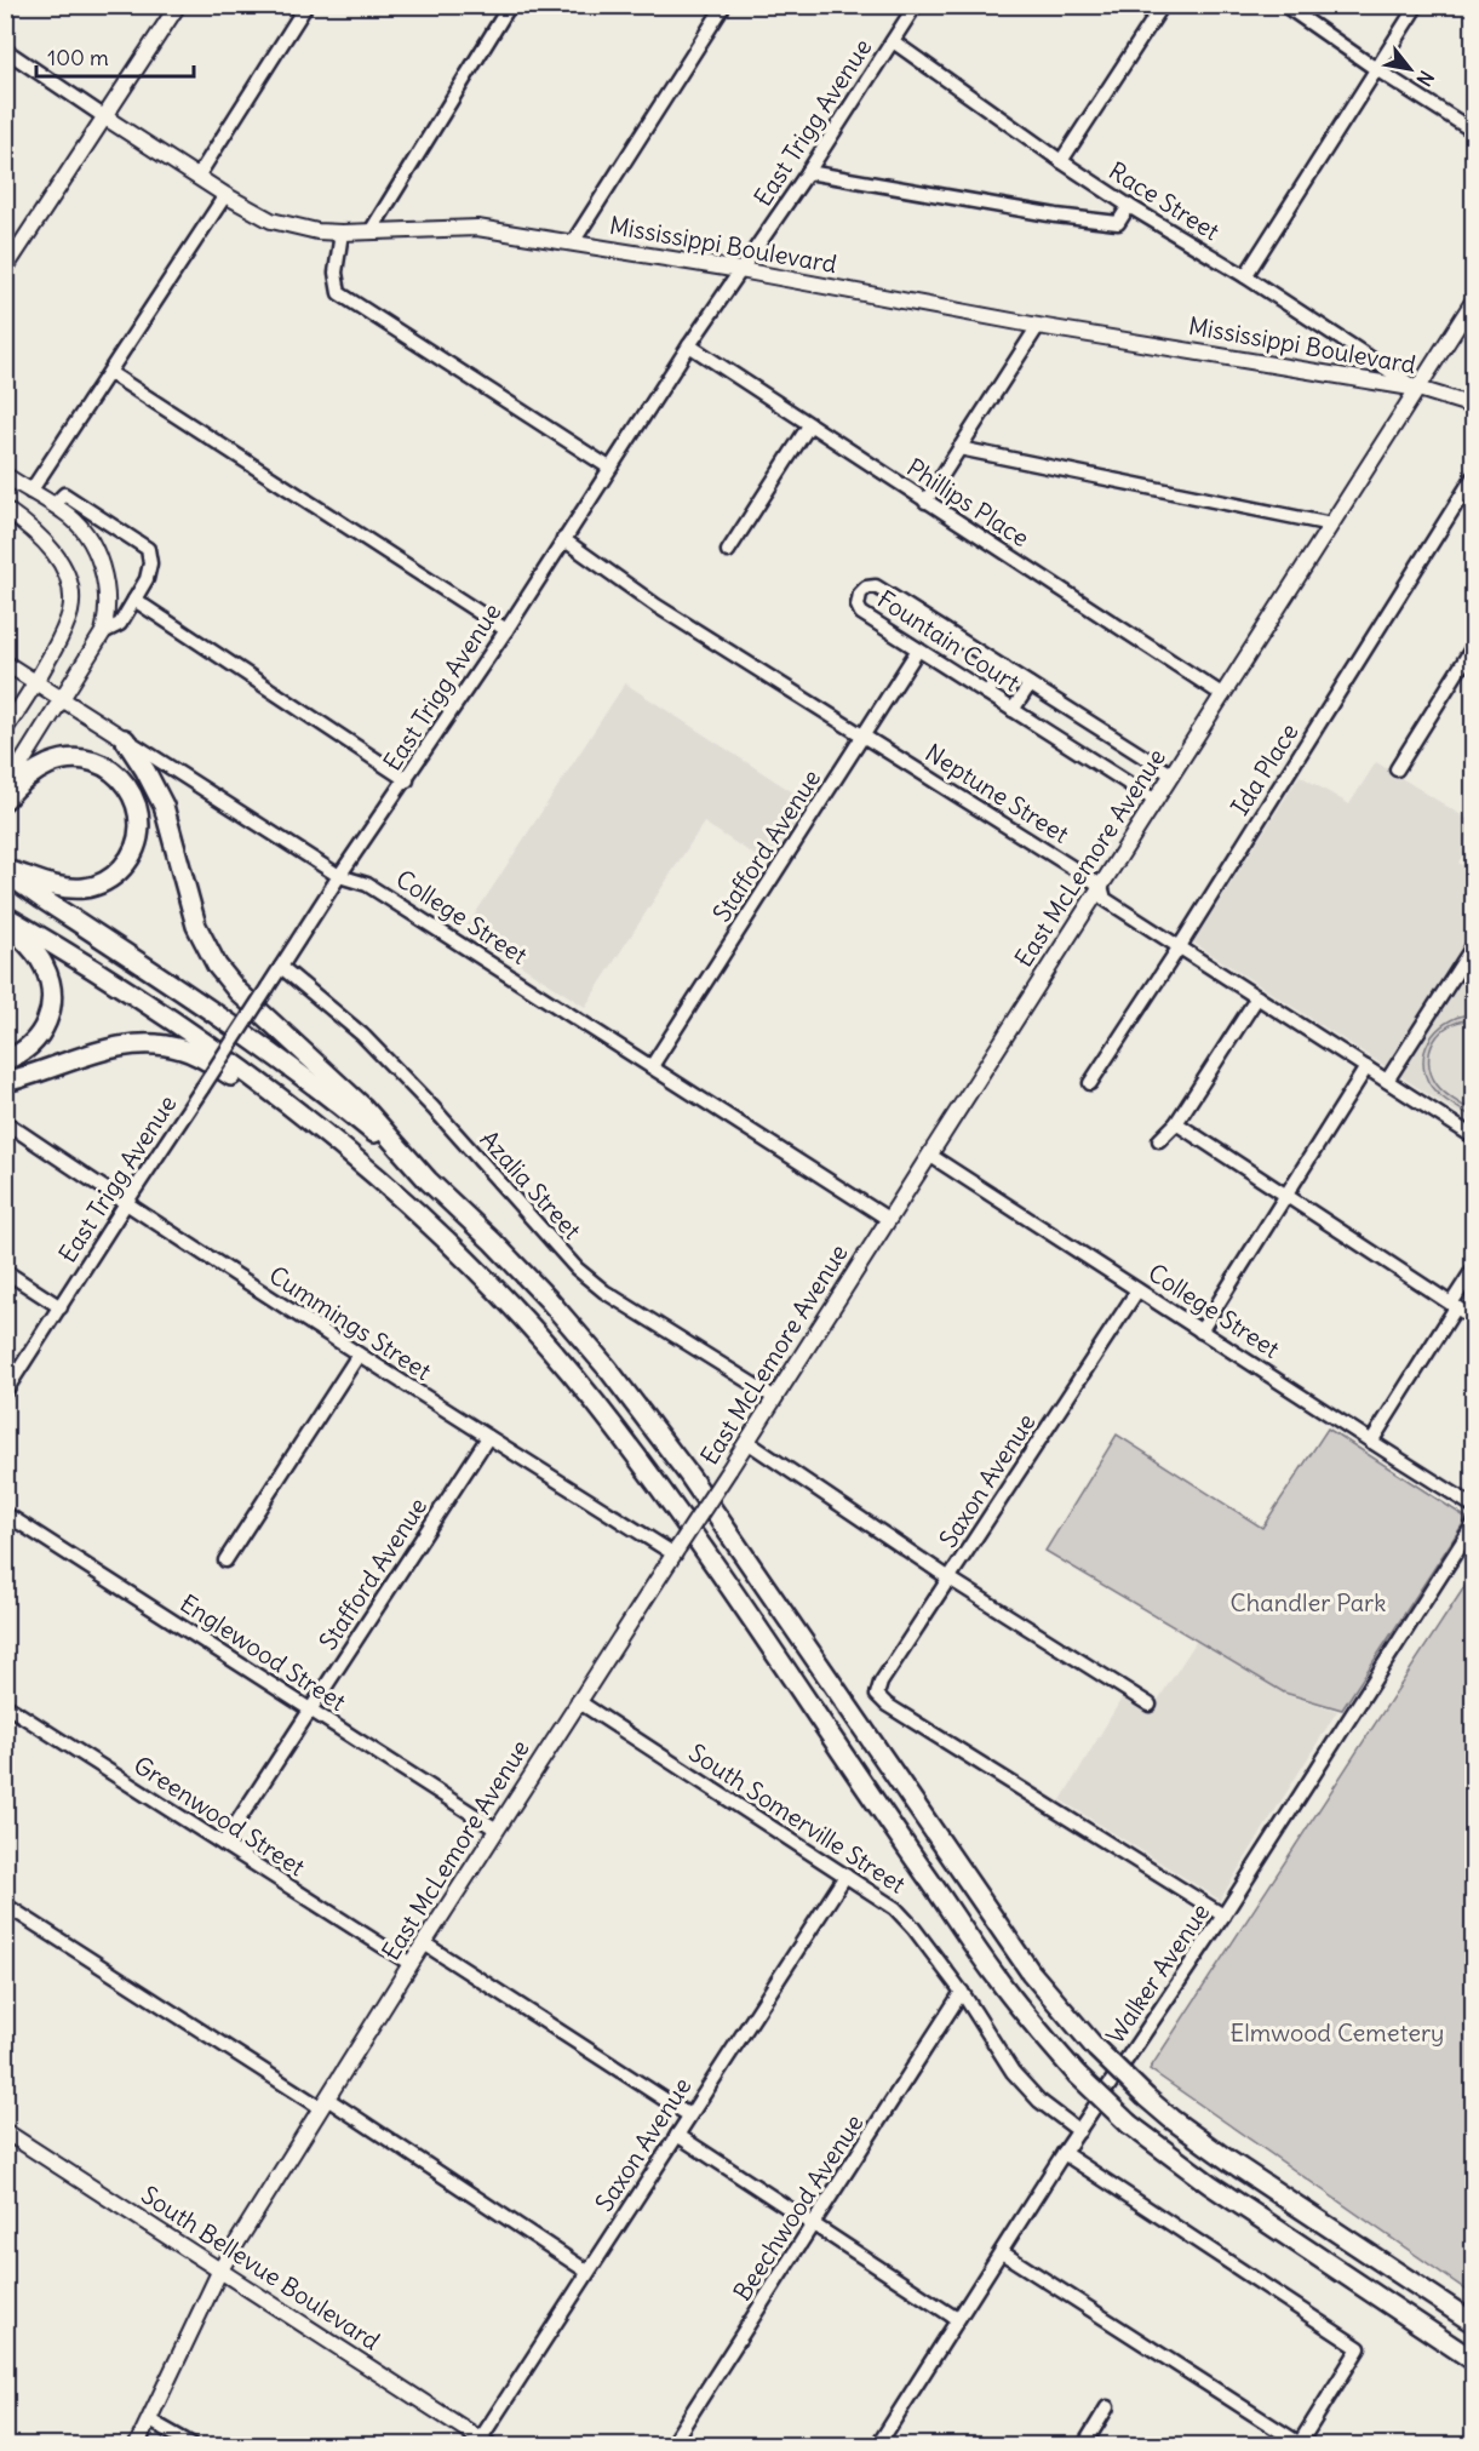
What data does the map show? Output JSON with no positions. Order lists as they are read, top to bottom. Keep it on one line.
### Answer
{"streets":{"main road":["Mississippi Boulevard","East McLemore Avenue","College Street","South Bellevue Boulevard"],"street":["East Trigg Avenue","Race Street","Phillips Place","Fountain Court","Ida Place","Neptune Street","Stafford Avenue","Azalia Street","Cummings Street","Saxon Avenue","Englewood Street","Greenwood Street","South Somerville Street","Walker Avenue","Beechwood Avenue"]},"crossings":[["East Trigg Avenue","Race Street"],["East Trigg Avenue","Mississippi Boulevard"],["East Trigg Avenue","Phillips Place"],["East Trigg Avenue","Neptune Street"],["East Trigg Avenue","College Street"],["East Trigg Avenue","Azalia Street"],["East Trigg Avenue","Cummings Street"],["Race Street","Mississippi Boulevard"],["Race Street","East McLemore Avenue"],["Mississippi Boulevard","East McLemore Avenue"],["Phillips Place","East McLemore Avenue"],["Fountain Court","Stafford Avenue"],["Fountain Court","East McLemore Avenue"],["Ida Place","Neptune Street"],["Neptune Street","Stafford Avenue"],["Neptune Street","East McLemore Avenue"],["Stafford Avenue","College Street"],["Stafford Avenue","Cummings Street"],["Stafford Avenue","Englewood Street"],["Stafford Avenue","Greenwood Street"],["East McLemore Avenue","College Street"],["East McLemore Avenue","Azalia Street"],["East McLemore Avenue","Cummings Street"],["East McLemore Avenue","Englewood Street"],["East McLemore Avenue","Greenwood Street"],["East McLemore Avenue","South Somerville Street"],["East McLemore Avenue","South Bellevue Boulevard"],["College Street","Saxon Avenue"],["Saxon Avenue","South Somerville Street"],["Saxon Avenue","Walker Avenue"],["Saxon Avenue","South Bellevue Boulevard"],["South Somerville Street","Walker Avenue"],["South Somerville Street","Beechwood Avenue"]],"parks":["Chandler Park","Elmwood Cemetery"],"scale_bar":"100 m","north":"bottom right"}
